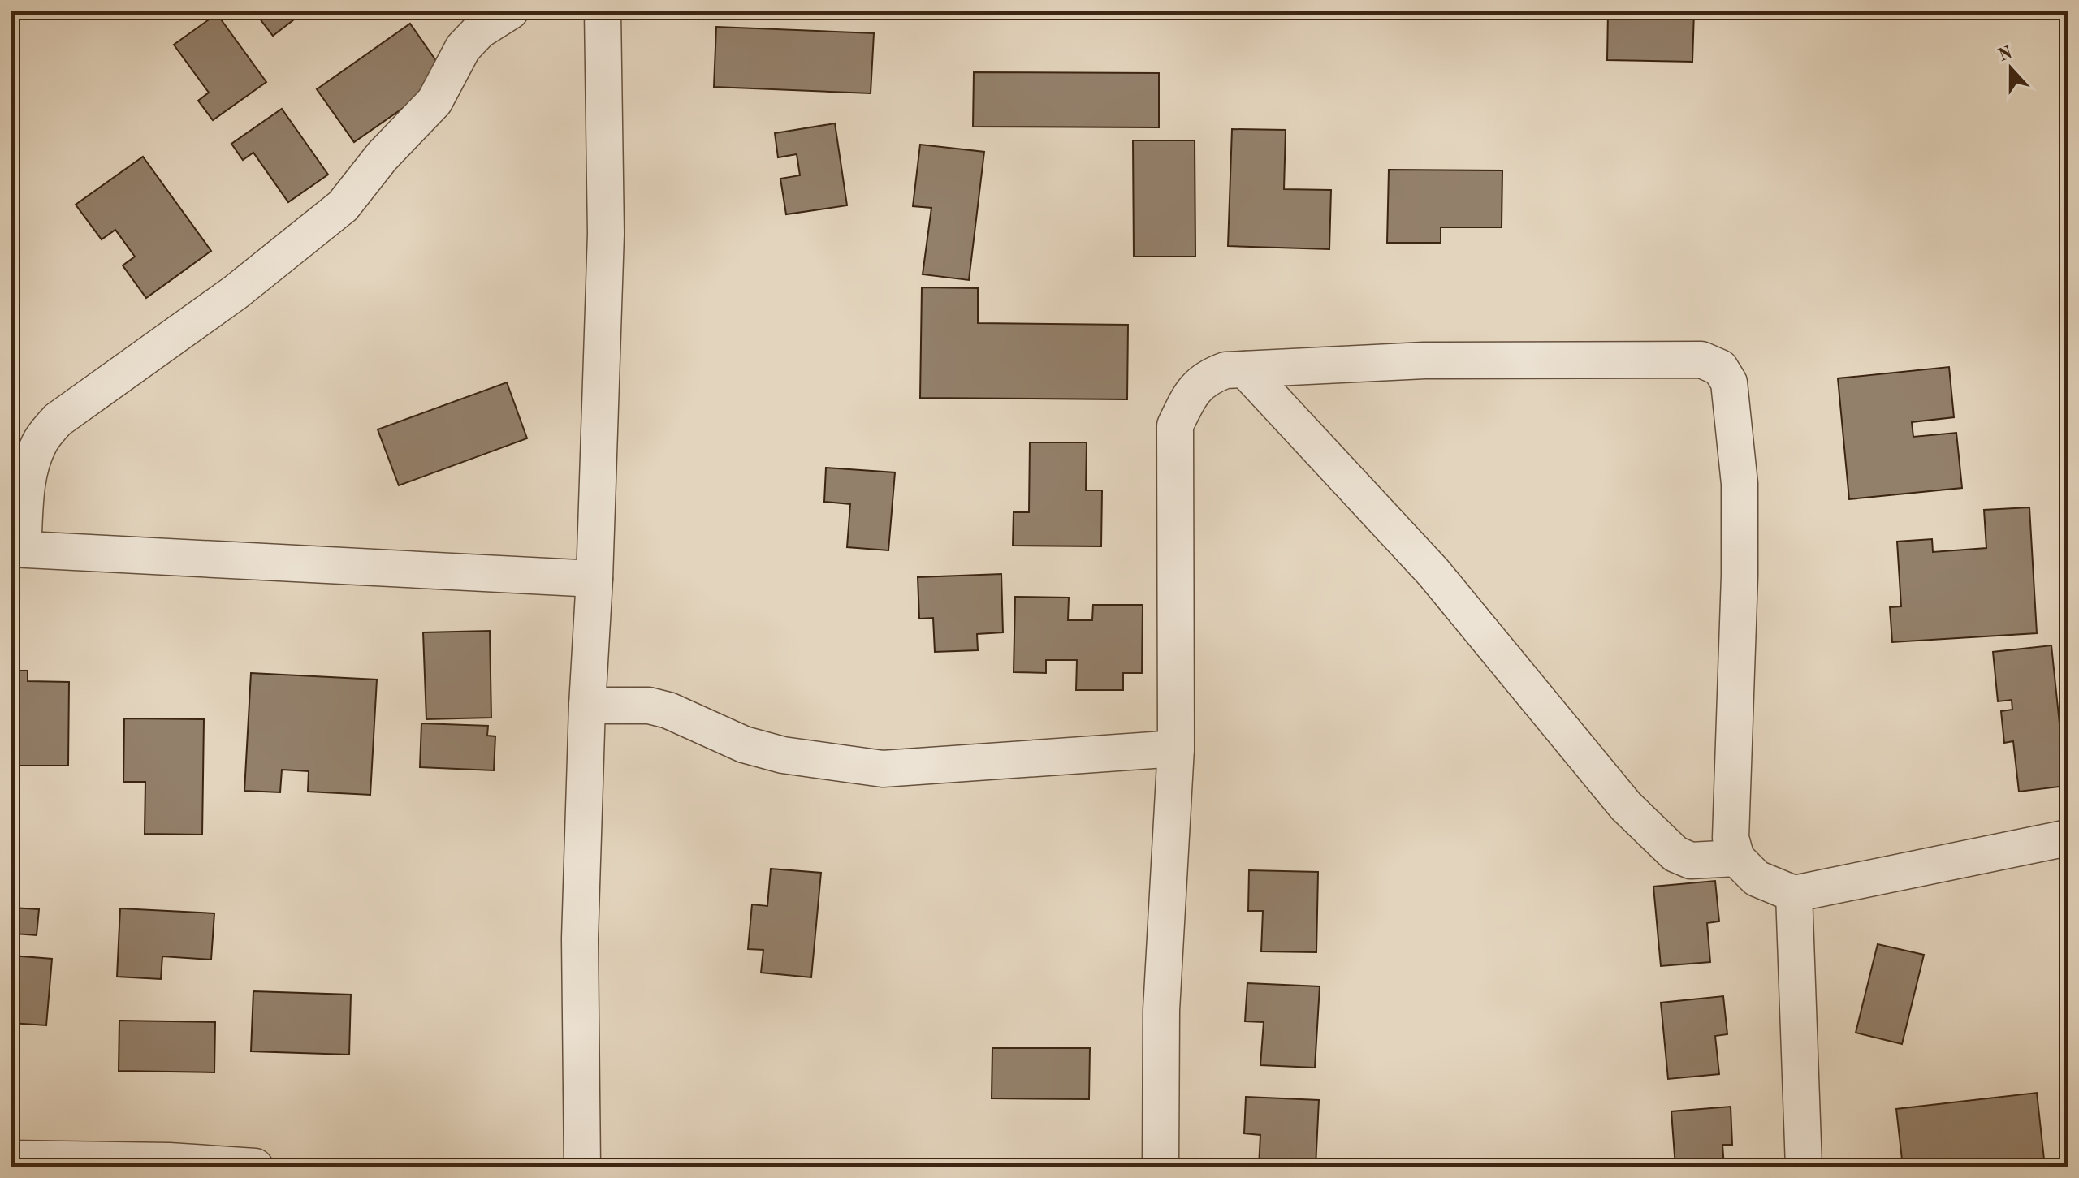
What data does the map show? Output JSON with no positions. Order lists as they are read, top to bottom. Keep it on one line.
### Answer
{"north":"top"}
